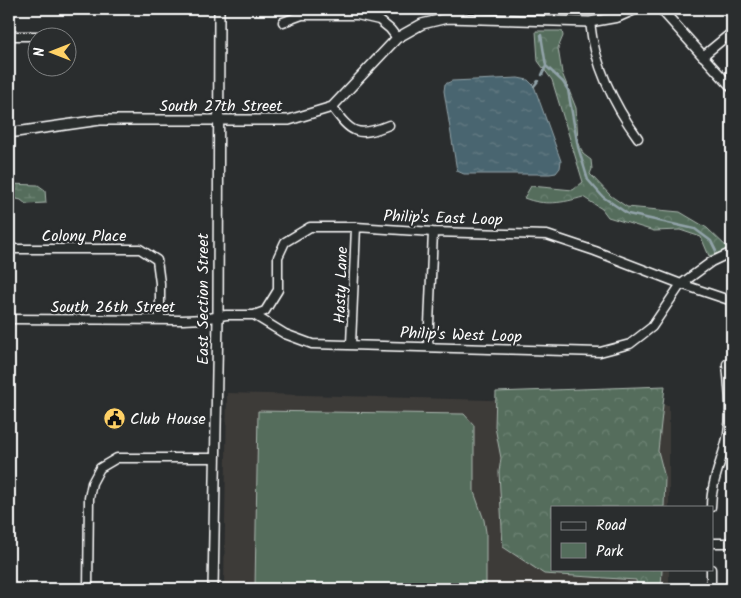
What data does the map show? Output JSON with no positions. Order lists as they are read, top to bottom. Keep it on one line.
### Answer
{"streets":{"street":["South 27th Street","Philip's East Loop","Colony Place","Hasty Lane","East Section Street","South 26th Street","Philip's West Loop"]},"crossings":[["South 27th Street","East Section Street"],["Philip's East Loop","Hasty Lane"],["Philip's East Loop","Philip's West Loop"],["Colony Place","South 26th Street"],["Hasty Lane","Philip's West Loop"],["East Section Street","South 26th Street"],["East Section Street","Philip's West Loop"],["South 26th Street","Philip's West Loop"]],"places":{"public building":["Club House"]},"legend":["Road","Park"],"north":"left"}
